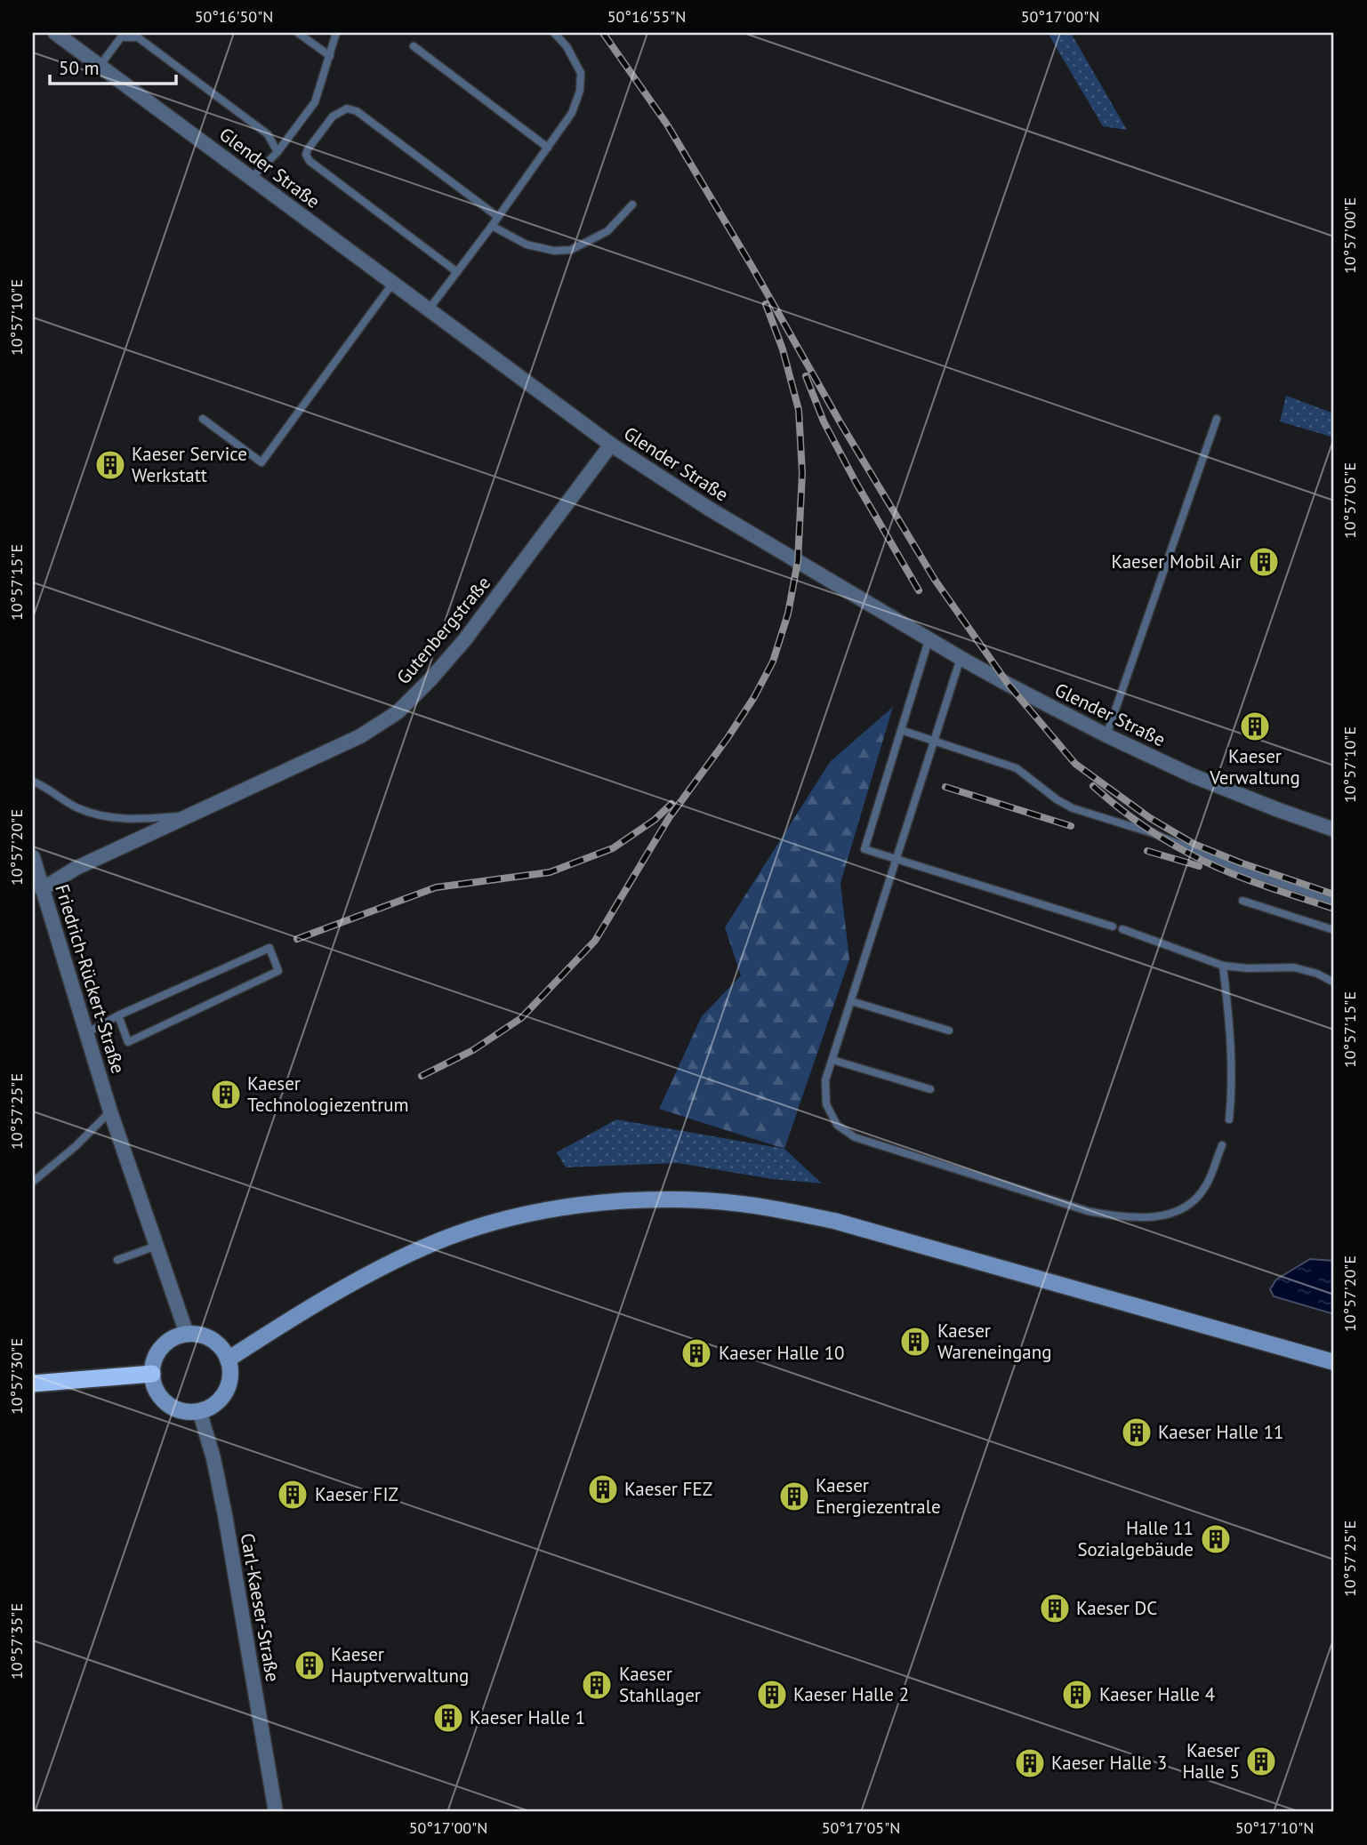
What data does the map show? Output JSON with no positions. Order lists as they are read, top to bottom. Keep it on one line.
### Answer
{"streets":{"street":["Glender Straße","Gutenbergstraße","Friedrich-Rückert-Straße","Carl-Kaeser-Straße"]},"crossings":[["Glender Straße","Gutenbergstraße"],["Gutenbergstraße","Friedrich-Rückert-Straße"],["Friedrich-Rückert-Straße","Carl-Kaeser-Straße"]],"places":{"building":["Kaeser Service Werkstatt","Kaeser Mobil Air","Kaeser Verwaltung","Kaeser Technologiezentrum","Kaeser Wareneingang","Kaeser Halle 10","Kaeser Halle 11","Kaeser FEZ","Kaeser FIZ","Kaeser Energiezentrale","Halle 11 Sozialgebäude","Kaeser DC","Kaeser Hauptverwaltung","Kaeser Stahllager","Kaeser Halle 2","Kaeser Halle 4","Kaeser Halle 1","Kaeser Halle 5","Kaeser Halle 3"]},"scale_bar":"50 m","coordinates":["50°16'50\"N","50°16'55\"N","50°17'00\"N","10°57'00\"E","10°57'10\"E","10°57'05\"E","10°57'15\"E","10°57'20\"E","10°57'25\"E","10°57'30\"E","10°57'35\"E","50°17'05\"N","50°17'10\"N"]}
